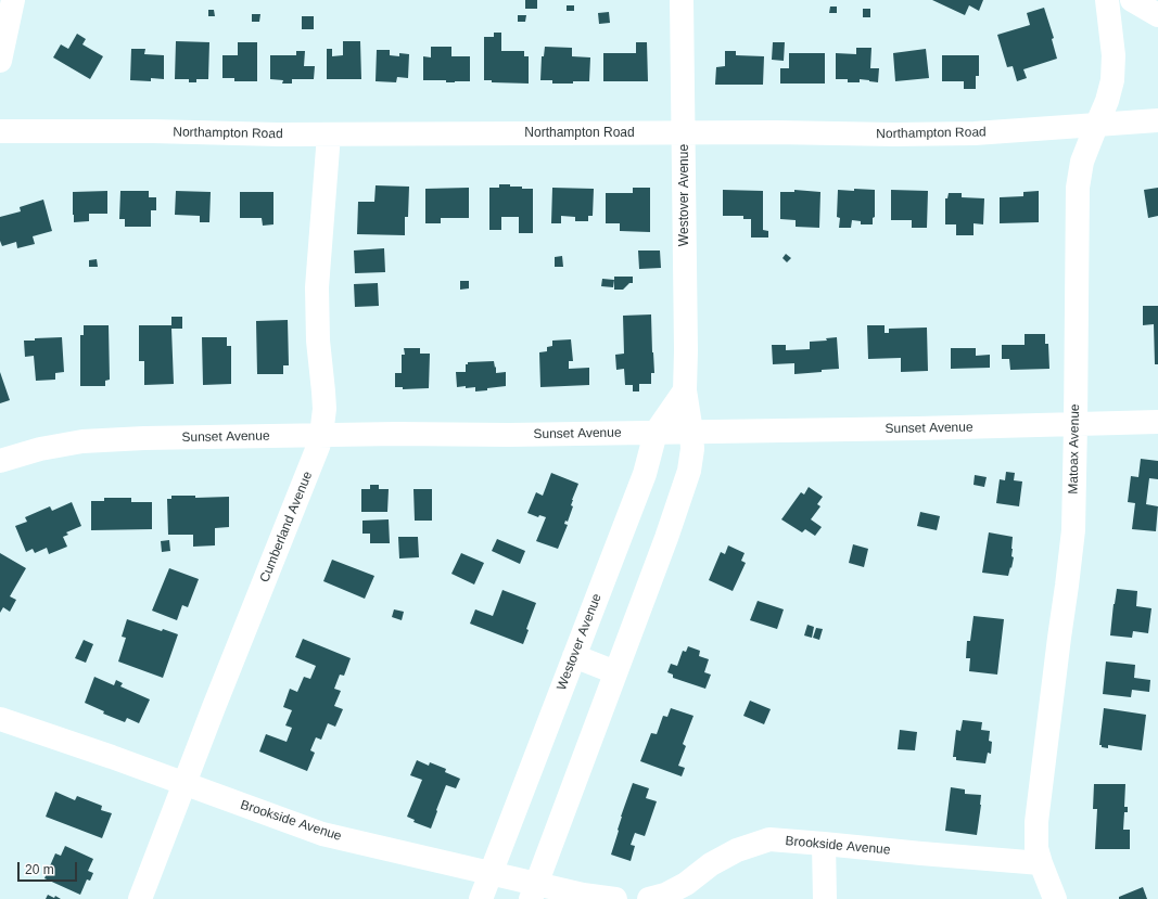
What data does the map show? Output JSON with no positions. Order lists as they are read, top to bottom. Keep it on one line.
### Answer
{"streets":{"street":["Northampton Road","Westover Avenue","Sunset Avenue","Matoax Avenue","Cumberland Avenue","Brookside Avenue"]},"crossings":[["Northampton Road","Westover Avenue"],["Northampton Road","Matoax Avenue"],["Northampton Road","Cumberland Avenue"],["Westover Avenue","Sunset Avenue"],["Westover Avenue","Brookside Avenue"],["Sunset Avenue","Matoax Avenue"],["Sunset Avenue","Cumberland Avenue"],["Matoax Avenue","Brookside Avenue"],["Cumberland Avenue","Brookside Avenue"]],"scale_bar":"20 m"}
